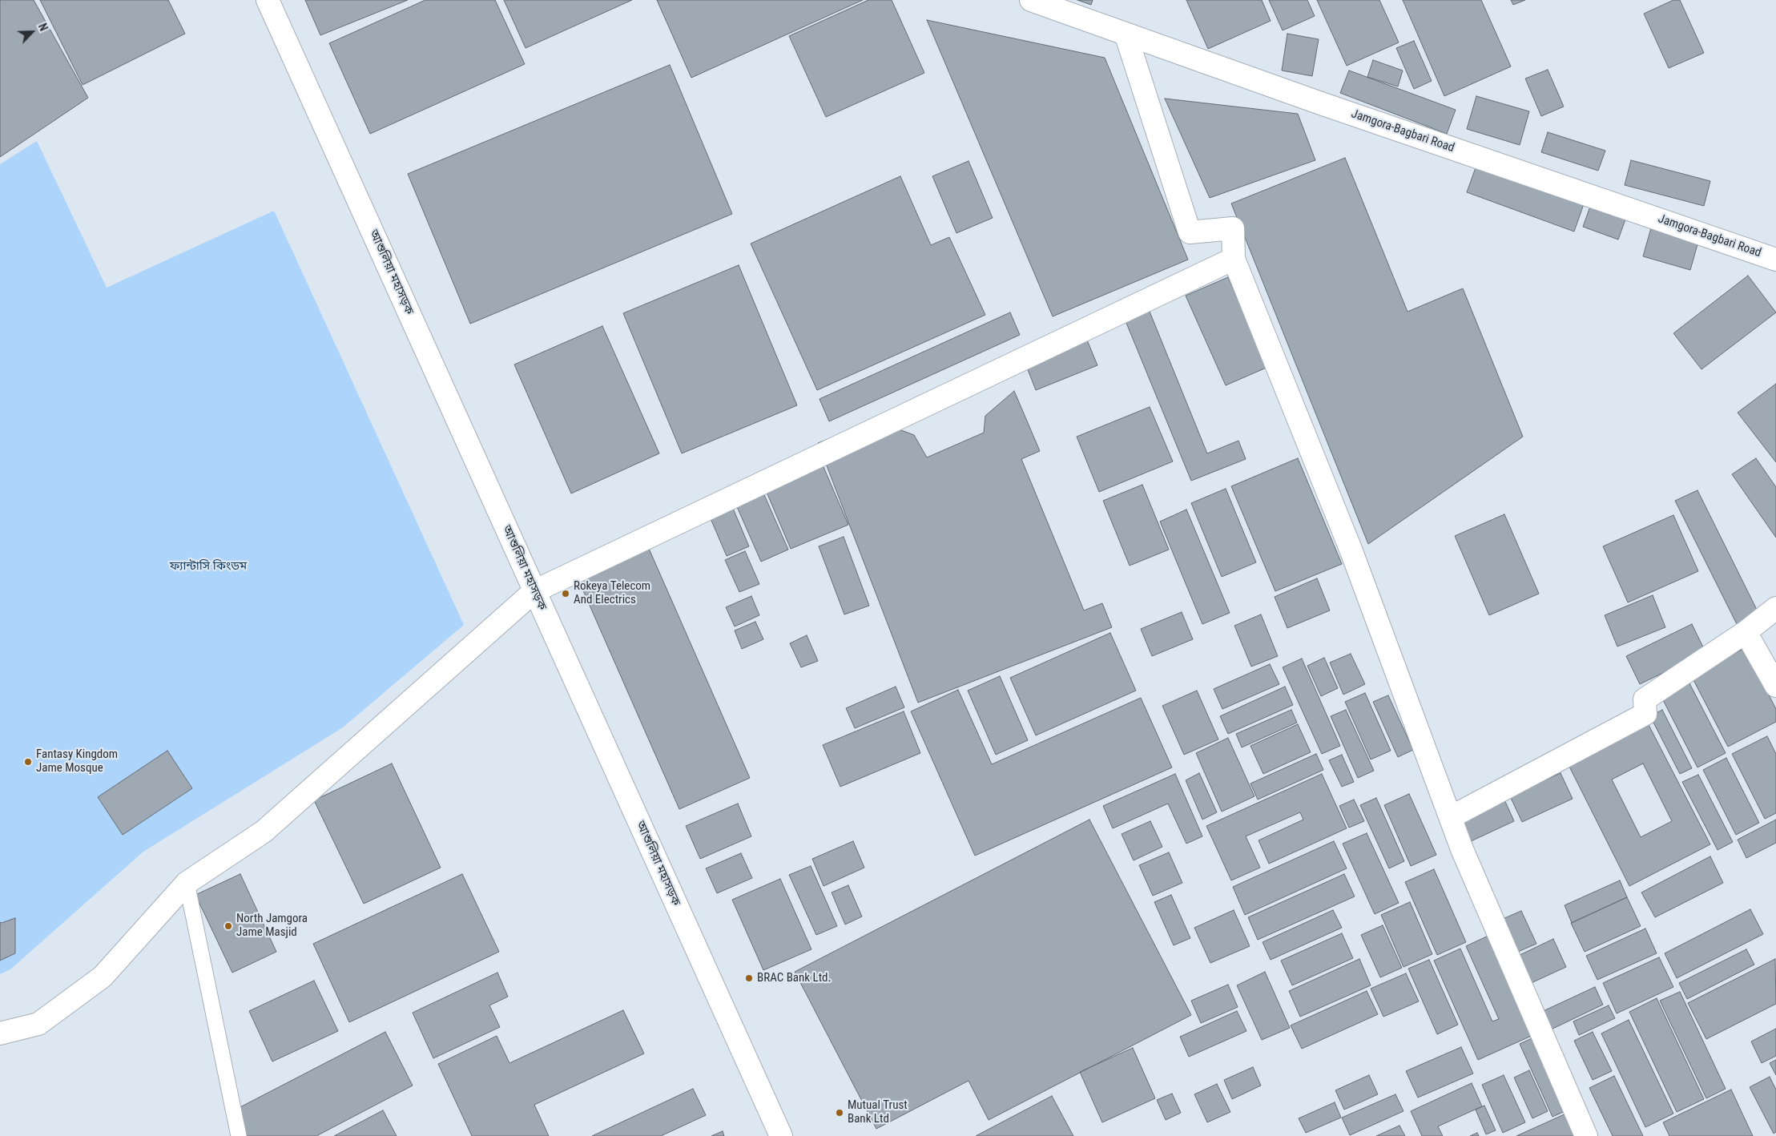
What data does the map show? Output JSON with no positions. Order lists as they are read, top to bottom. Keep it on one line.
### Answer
{"streets":{"main road":["Jamgora-Bagbari Road","আশুলিয়া মহাসড়ক"]},"parks":["ফ্যান্টাসি কিংডম"],"places":["Rokeya Telecom And Electrics","Fantasy Kingdom Jame Mosque","North Jamgora Jame Masjid","BRAC Bank Ltd.","Mutual Trust Bank Ltd"],"north":"top right"}
